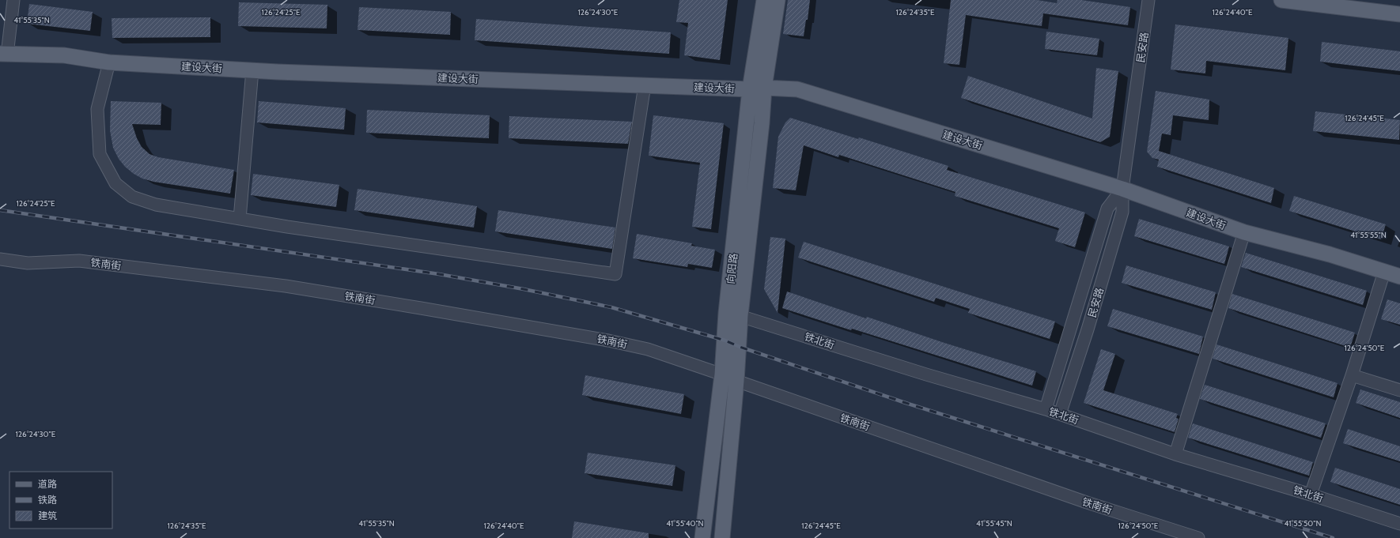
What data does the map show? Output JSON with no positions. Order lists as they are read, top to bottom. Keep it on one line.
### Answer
{"streets":{"main road":["建设大街","向阳路"],"street":["民安路","铁南街","铁北街"]},"crossings":[["民安路","建设大街"],["民安路","铁北街"],["建设大街","向阳路"],["铁南街","向阳路"],["向阳路","铁北街"]],"legend":["道路","铁路","建筑"],"coordinates":["126°24'30\"E","126°24'25\"E","126°24'35\"E","126°24'40\"E","41°55'35\"N","126°24'45\"E","41°55'55\"N","126°24'50\"E","41°55'40\"N","41°55'45\"N","41°55'50\"N"]}
